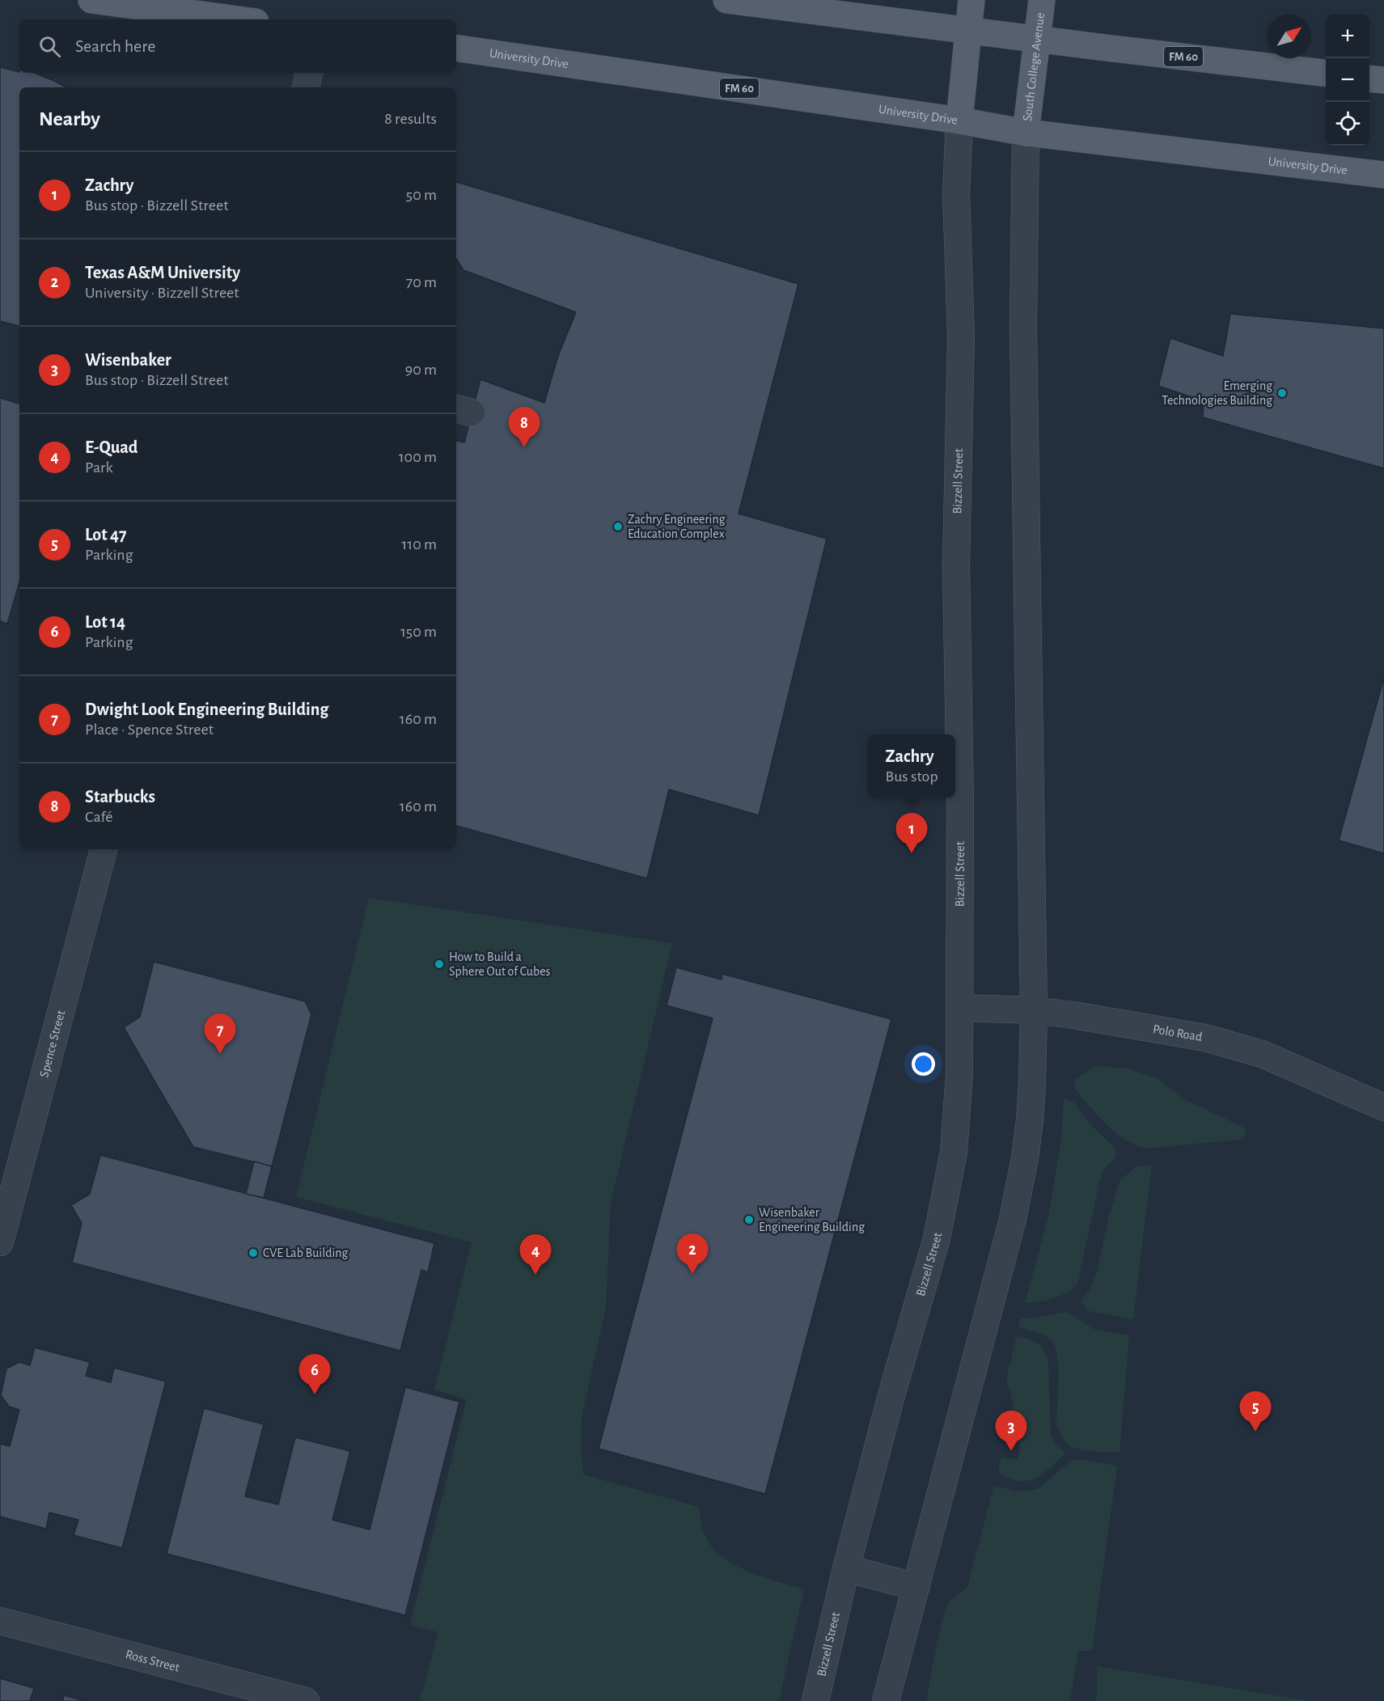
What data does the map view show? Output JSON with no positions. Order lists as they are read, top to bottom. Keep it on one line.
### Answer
{"streets":{"main road":["FM 60","University Drive","South College Avenue","Bizzell Street"],"street":["Polo Road","Spence Street","Ross Street"]},"crossings":[["FM 60","South College Avenue"],["FM 60","Bizzell Street"],["University Drive","South College Avenue"],["University Drive","Bizzell Street"],["Bizzell Street","Polo Road"]],"places":["Emerging Technologies Building","Zachry Engineering Education Complex","How to Build a Sphere Out of Cubes","Wisenbaker Engineering Building","CVE Lab Building"],"north":"top right","page":{"map_buttons":["+","−"],"search":"Search here","heading":["Nearby","8 results"],"list":[{"mark":"1","name":"Zachry","note":"Bus stop · Bizzell Street","value":"50 m"},{"mark":"2","name":"Texas A&M University","note":"University · Bizzell Street","value":"70 m"},{"mark":"3","name":"Wisenbaker","note":"Bus stop · Bizzell Street","value":"90 m"},{"mark":"4","name":"E-Quad","note":"Park","value":"100 m"},{"mark":"5","name":"Lot 47","note":"Parking","value":"110 m"},{"mark":"6","name":"Lot 14","note":"Parking","value":"150 m"},{"mark":"7","name":"Dwight Look Engineering Building","note":"Place · Spence Street","value":"160 m"},{"mark":"8","name":"Starbucks","note":"Café","value":"160 m"}],"pins":["8","1","7","2","4","6","5","3"],"popup":["Zachry","Bus stop"]}}
